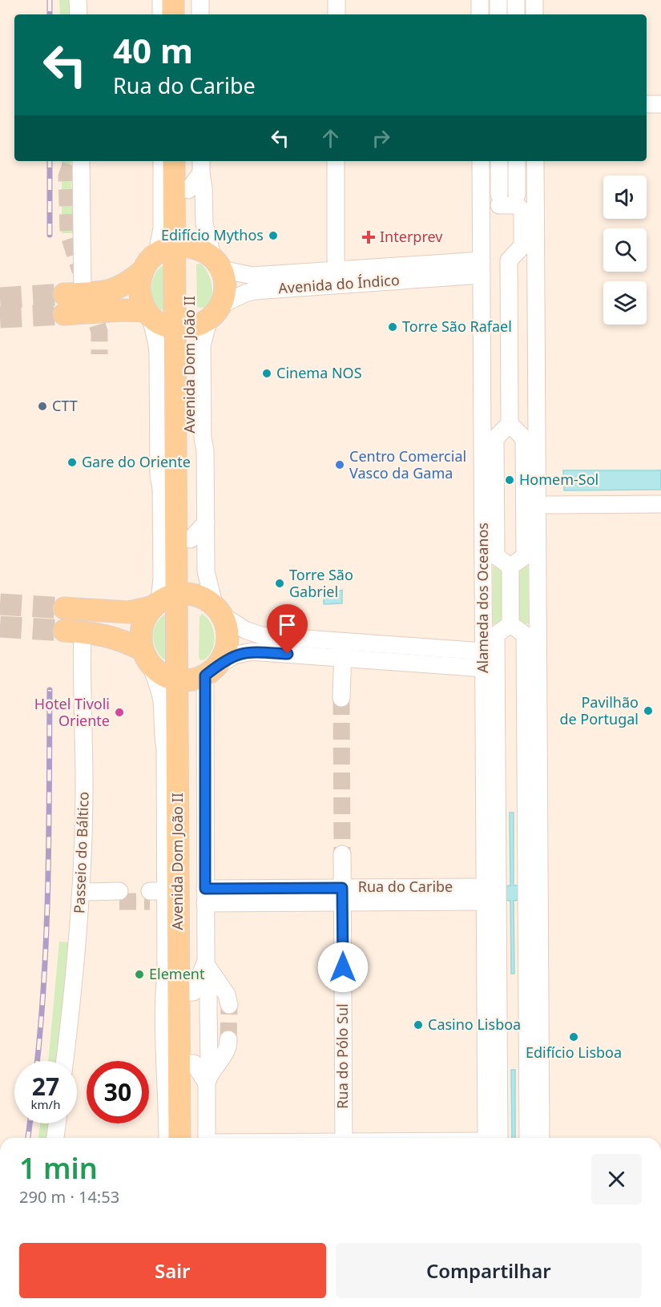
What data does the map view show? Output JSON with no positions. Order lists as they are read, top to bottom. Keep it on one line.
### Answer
{"streets":{"main road":["Avenida Dom João II"],"street":["Avenida do Índico","Alameda dos Oceanos","Passeio do Báltico","Rua do Caribe","Rua do Pólo Sul"]},"crossings":[["Avenida do Índico","Avenida Dom João II"],["Avenida do Índico","Alameda dos Oceanos"],["Avenida Dom João II","Rua do Caribe"],["Alameda dos Oceanos","Rua do Caribe"],["Rua do Caribe","Rua do Pólo Sul"]],"places":{"other":["Edifício Mythos","Torre São Rafael","Cinema NOS","CTT","Gare do Oriente","Centro Comercial Vasco da Gama","Homem-Sol","Torre São Gabriel","Pavilhão de Portugal","Hotel Tivoli Oriente","Element","Casino Lisboa","Edifício Lisboa"],"health":["Interprev"]},"page":{"turn":["40 m","Rua do Caribe"],"speed":"27 km/h","limit":"30","heading":["1 min","290 m · 14:53"],"buttons":["Sair","Compartilhar"]}}
